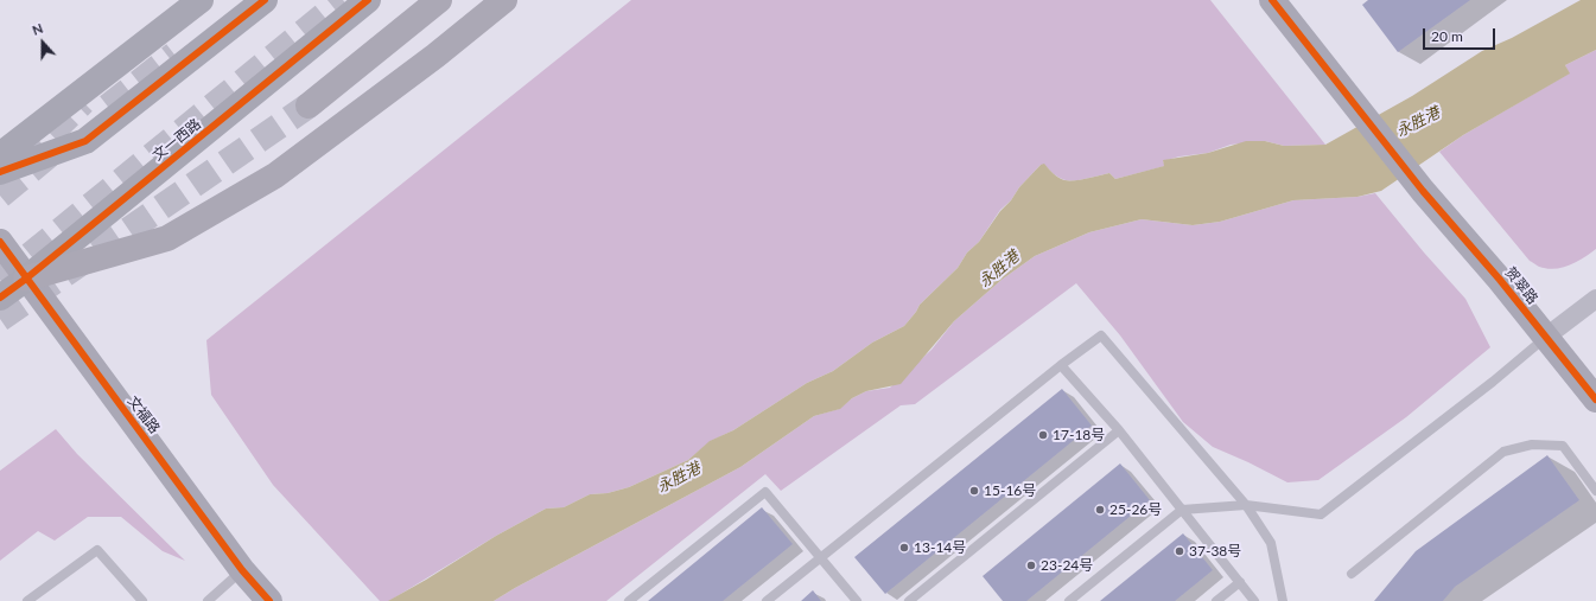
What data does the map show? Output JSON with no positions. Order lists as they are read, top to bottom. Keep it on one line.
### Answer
{"streets":{"main road":["文一西路"],"street":["贺翠路","文福路"]},"crossings":[["文一西路","文福路"]],"water":["永胜港"],"places":["17-18号","15-16号","25-26号","13-14号","37-38号","23-24号"],"scale_bar":"20 m","north":"top"}
